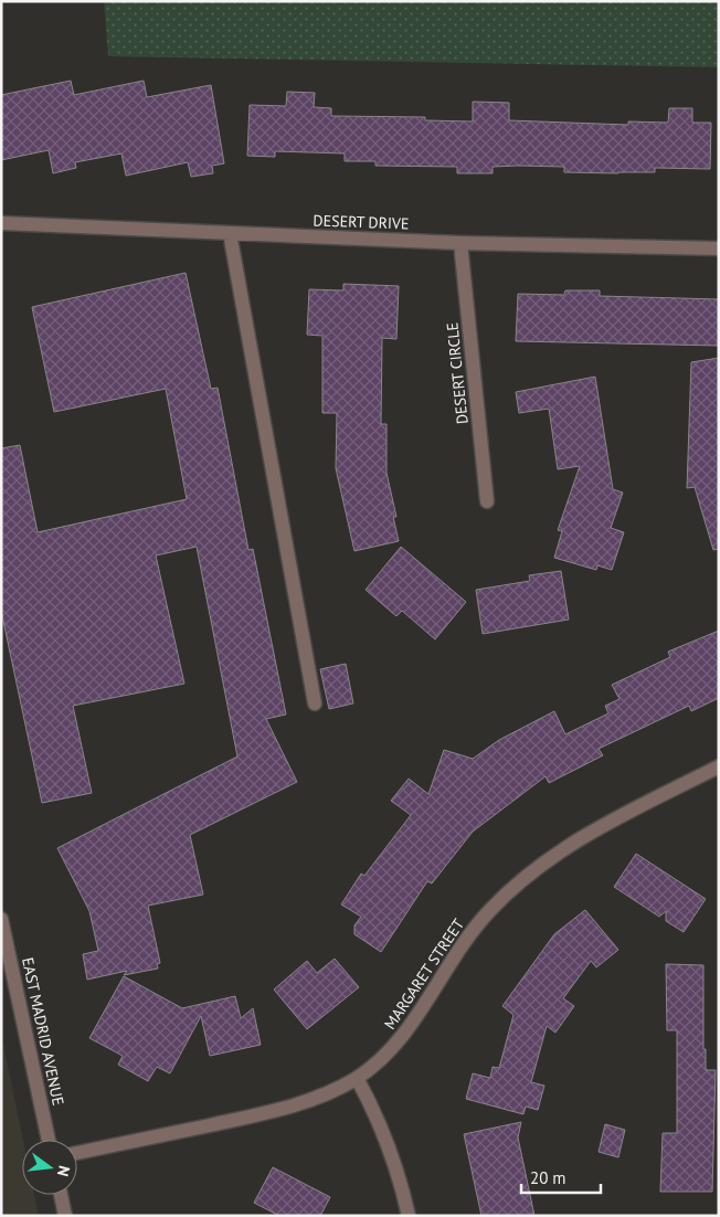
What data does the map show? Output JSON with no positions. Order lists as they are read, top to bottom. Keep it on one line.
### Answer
{"streets":{"street":["DESERT DRIVE","DESERT CIRCLE","MARGARET STREET","EAST MADRID AVENUE"]},"crossings":[["DESERT DRIVE","DESERT CIRCLE"]],"scale_bar":"20 m","north":"right"}
